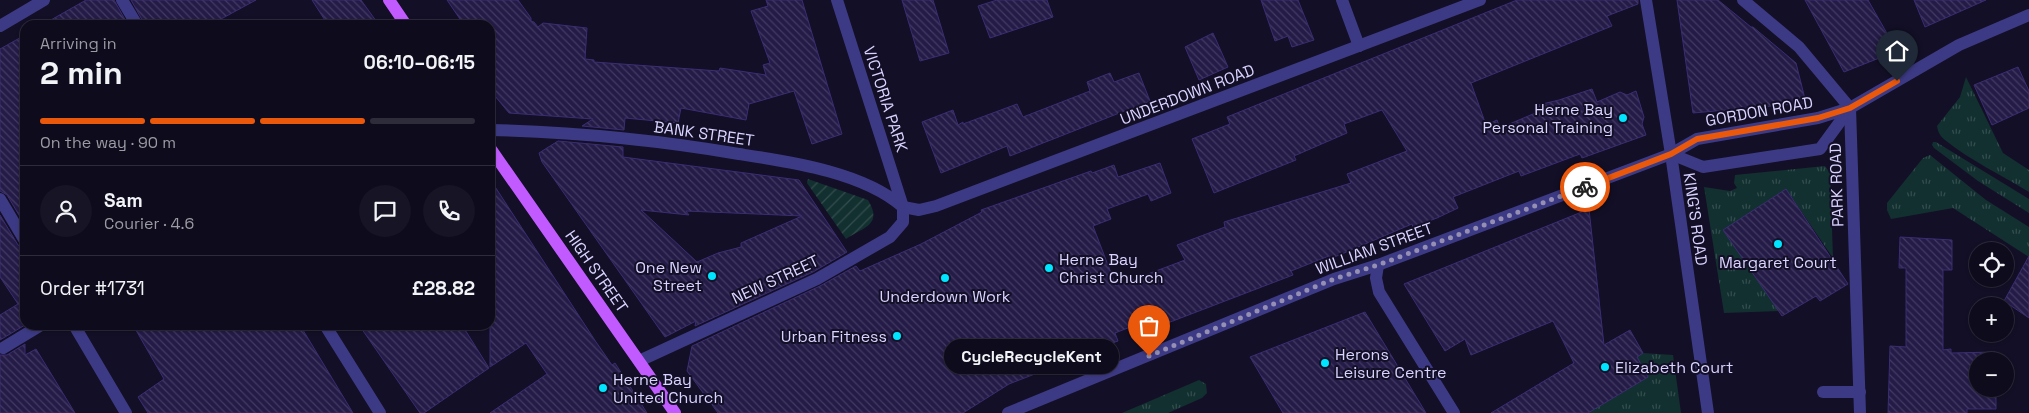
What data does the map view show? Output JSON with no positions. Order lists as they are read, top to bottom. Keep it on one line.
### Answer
{"streets":{"main road":["HIGH STREET"],"street":["UNDERDOWN ROAD","VICTORIA PARK","GORDON ROAD","BANK STREET","PARK ROAD","KING'S ROAD","WILLIAM STREET","NEW STREET"]},"crossings":[["UNDERDOWN ROAD","VICTORIA PARK"],["UNDERDOWN ROAD","BANK STREET"],["UNDERDOWN ROAD","NEW STREET"],["VICTORIA PARK","BANK STREET"],["VICTORIA PARK","NEW STREET"],["GORDON ROAD","PARK ROAD"],["GORDON ROAD","KING'S ROAD"],["GORDON ROAD","WILLIAM STREET"],["BANK STREET","NEW STREET"],["KING'S ROAD","WILLIAM STREET"],["HIGH STREET","NEW STREET"]],"places":["Herne Bay Personal Training","Margaret Court","Herne Bay Christ Church","One New Street","Underdown Work","Urban Fitness","CycleRecycleKent","Herons Leisure Centre","Elizabeth Court","Herne Bay United Church"],"page":{"heading":["2 min","Arriving in","06:10–06:15"],"panel":["Sam","Courier · 4.6","Order #1731","£28.82"],"bar":"On the way · 90 m","map_buttons":["+","−"],"bubble":"CycleRecycleKent"}}
